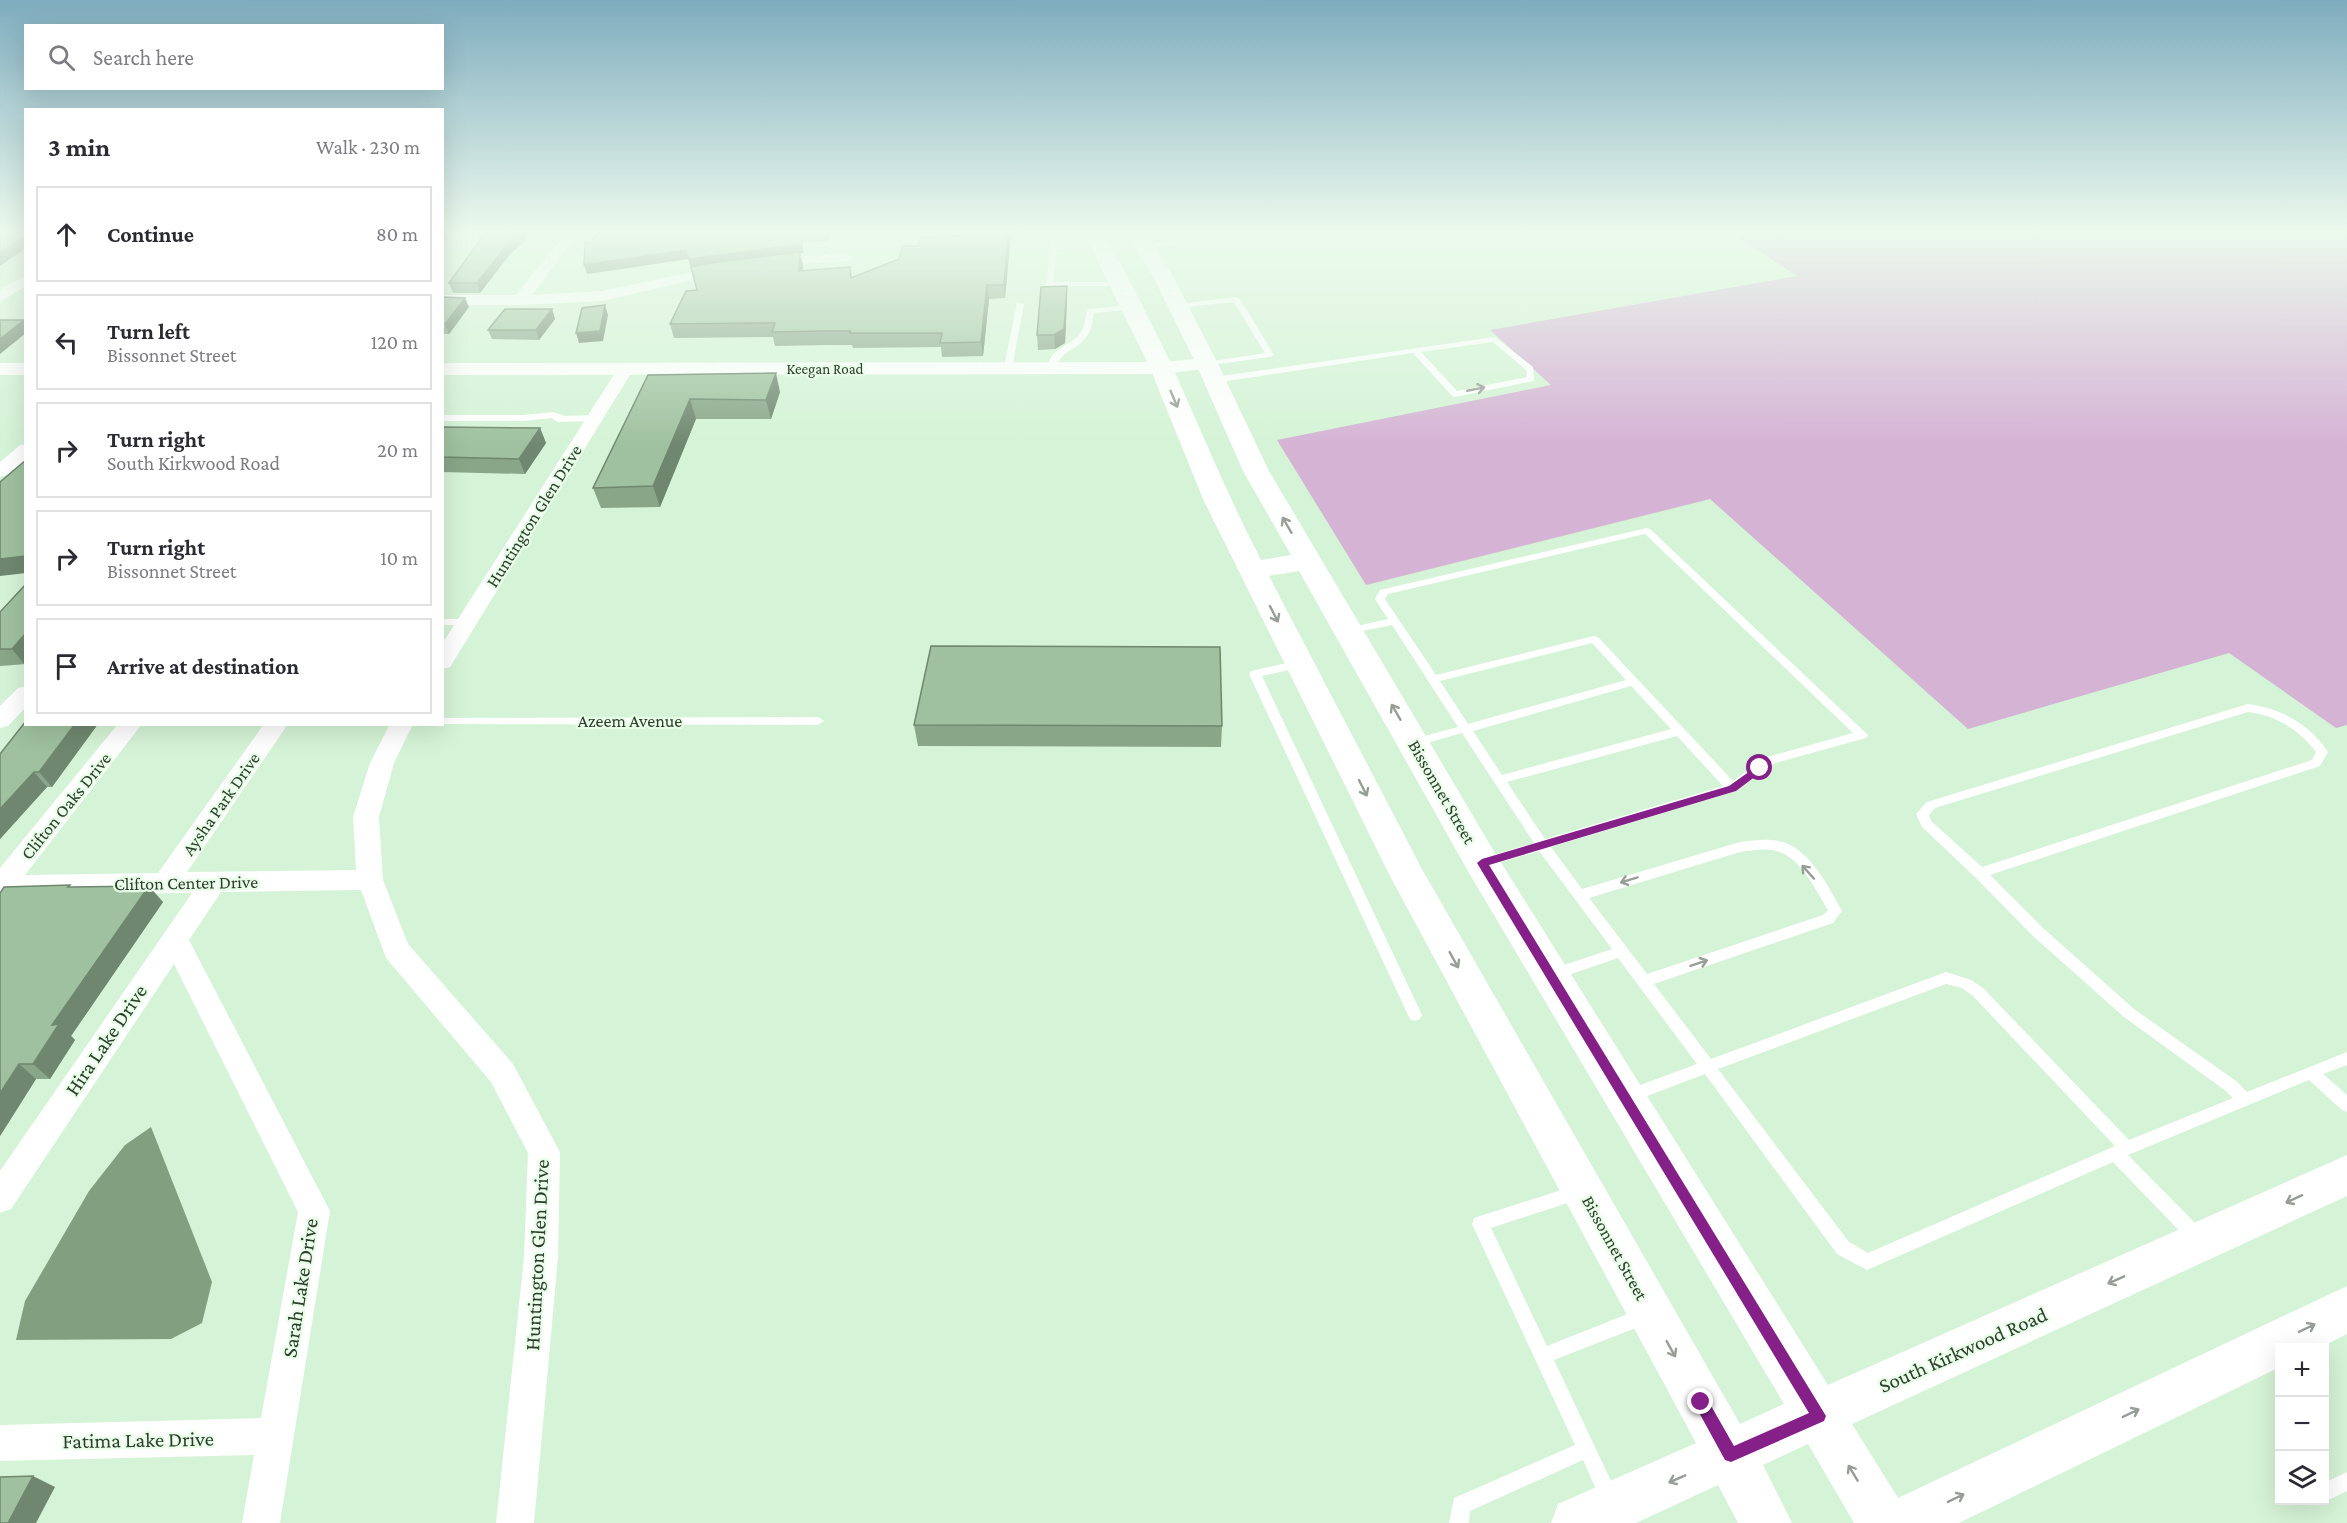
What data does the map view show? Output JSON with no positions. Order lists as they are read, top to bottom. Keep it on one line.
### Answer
{"streets":{"main road":["Bissonnet Street","South Kirkwood Road"],"street":["Keegan Road","Huntington Glen Drive","Aysha Park Drive","Clifton Oaks Drive","Clifton Center Drive","Hira Lake Drive","Sarah Lake Drive","Fatima Lake Drive"],"lane":["Azeem Avenue"]},"crossings":[["Keegan Road","Huntington Glen Drive"],["Keegan Road","Bissonnet Street"],["Huntington Glen Drive","Clifton Center Drive"],["Bissonnet Street","South Kirkwood Road"],["Aysha Park Drive","Clifton Center Drive"],["Clifton Oaks Drive","Clifton Center Drive"],["Clifton Center Drive","Hira Lake Drive"],["Hira Lake Drive","Sarah Lake Drive"],["Sarah Lake Drive","Fatima Lake Drive"]],"page":{"search":"Search here","heading":["3 min","Walk · 230 m"],"list":[["Continue","80 m"],["Turn left","Bissonnet Street","120 m"],["Turn right","South Kirkwood Road","20 m"],["Turn right","Bissonnet Street","10 m"],"Arrive at destination"],"map_buttons":["+","−"]}}
